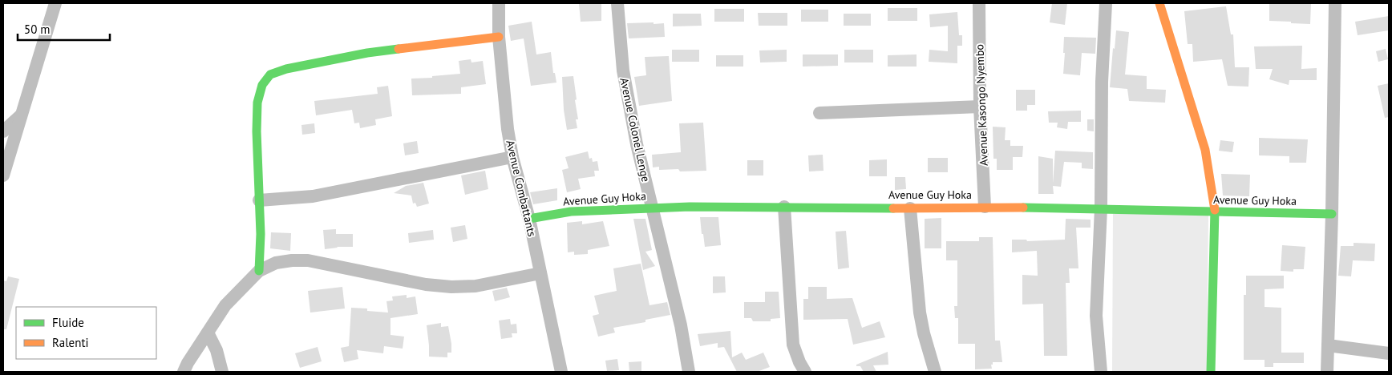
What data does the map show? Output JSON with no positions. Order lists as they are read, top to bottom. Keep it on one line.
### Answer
{"streets":{"street":["Avenue Kasongo Nyembo","Avenue Colonel Lenge","Avenue Combattants","Avenue Guy Hoka"]},"crossings":[["Avenue Kasongo Nyembo","Avenue Guy Hoka"],["Avenue Colonel Lenge","Avenue Guy Hoka"],["Avenue Combattants","Avenue Guy Hoka"]],"legend":["Fluide","Ralenti"],"scale_bar":"50 m"}
